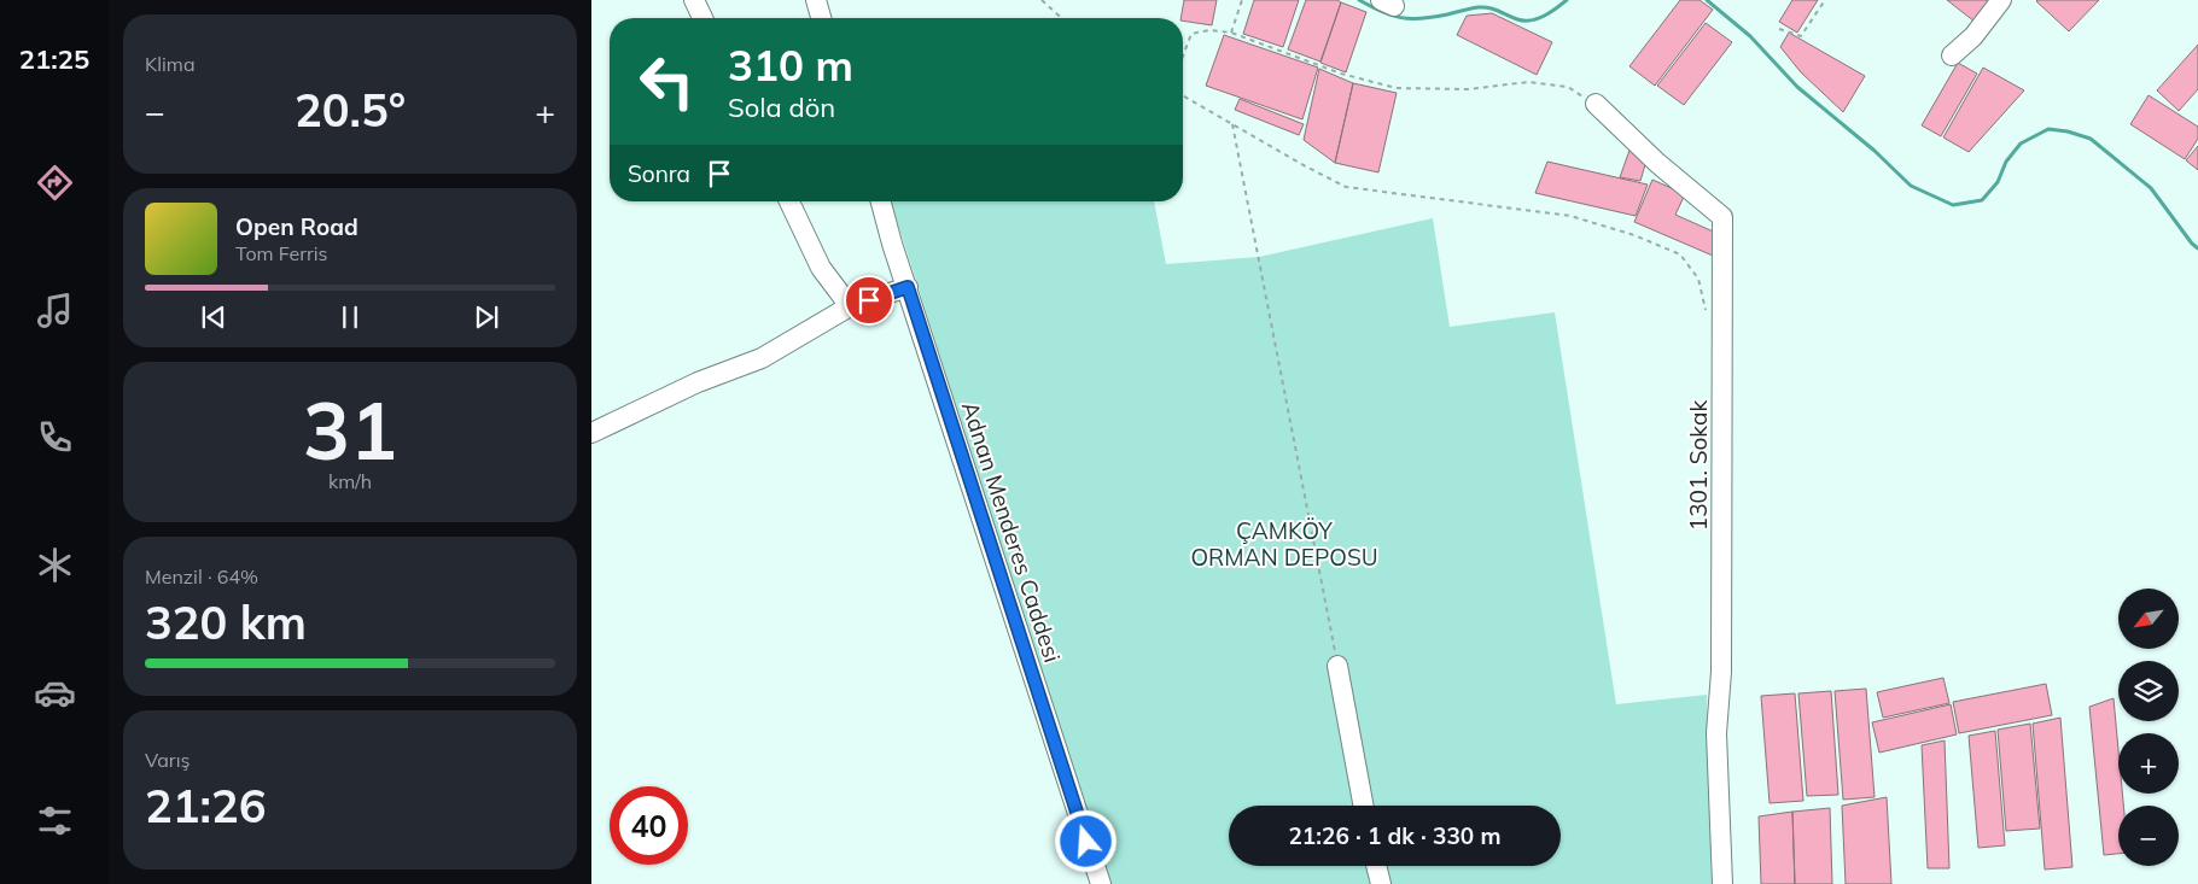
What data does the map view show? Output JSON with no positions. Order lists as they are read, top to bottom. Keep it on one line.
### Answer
{"streets":{"street":["1301. Sokak","Adnan Menderes Caddesi"]},"parks":["ÇAMKÖY ORMAN DEPOSU"],"north":"bottom left","page":{"tabs":"21:25","tile":["Klima",["31","km/h"],["Menzil · 64%","320 km"],["Varış","21:26"]],"turn":["310 m","Sola dön"],"heat":["−","20.5°","+"],"then":"Sonra","song":["Open Road","Tom Ferris"],"map_buttons":["+","−"],"limit":"40","trip":"21:26 · 1 dk · 330 m"}}
